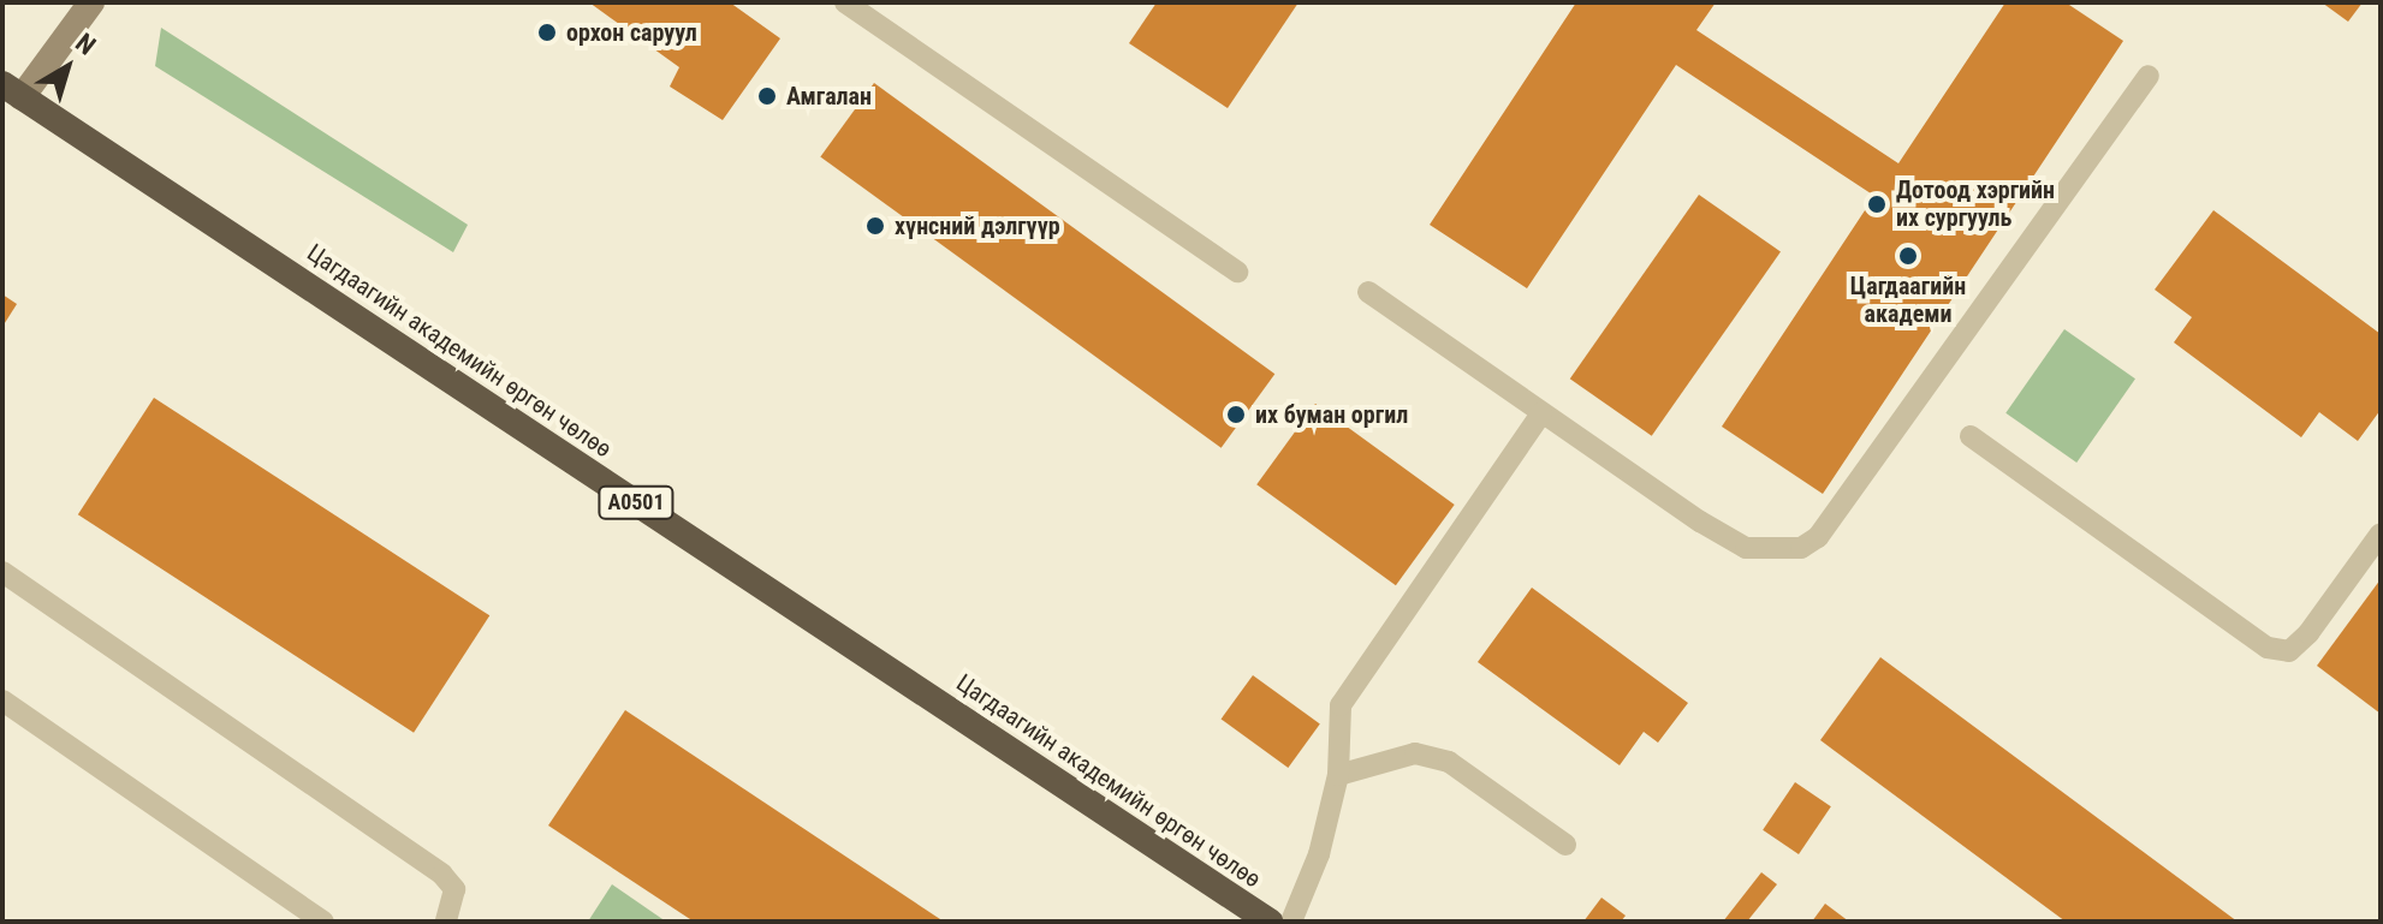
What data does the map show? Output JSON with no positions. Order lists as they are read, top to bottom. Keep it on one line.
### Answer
{"streets":{"highway":["Цагдаагийн академийн өргөн чөлөө","A0501"]},"places":["орхон саруул","Амгалан","Дотоод хэргийн их сургууль","хүнсний дэлгүүр","Цагдаагийн академи","их буман оргил"],"north":"top right"}
